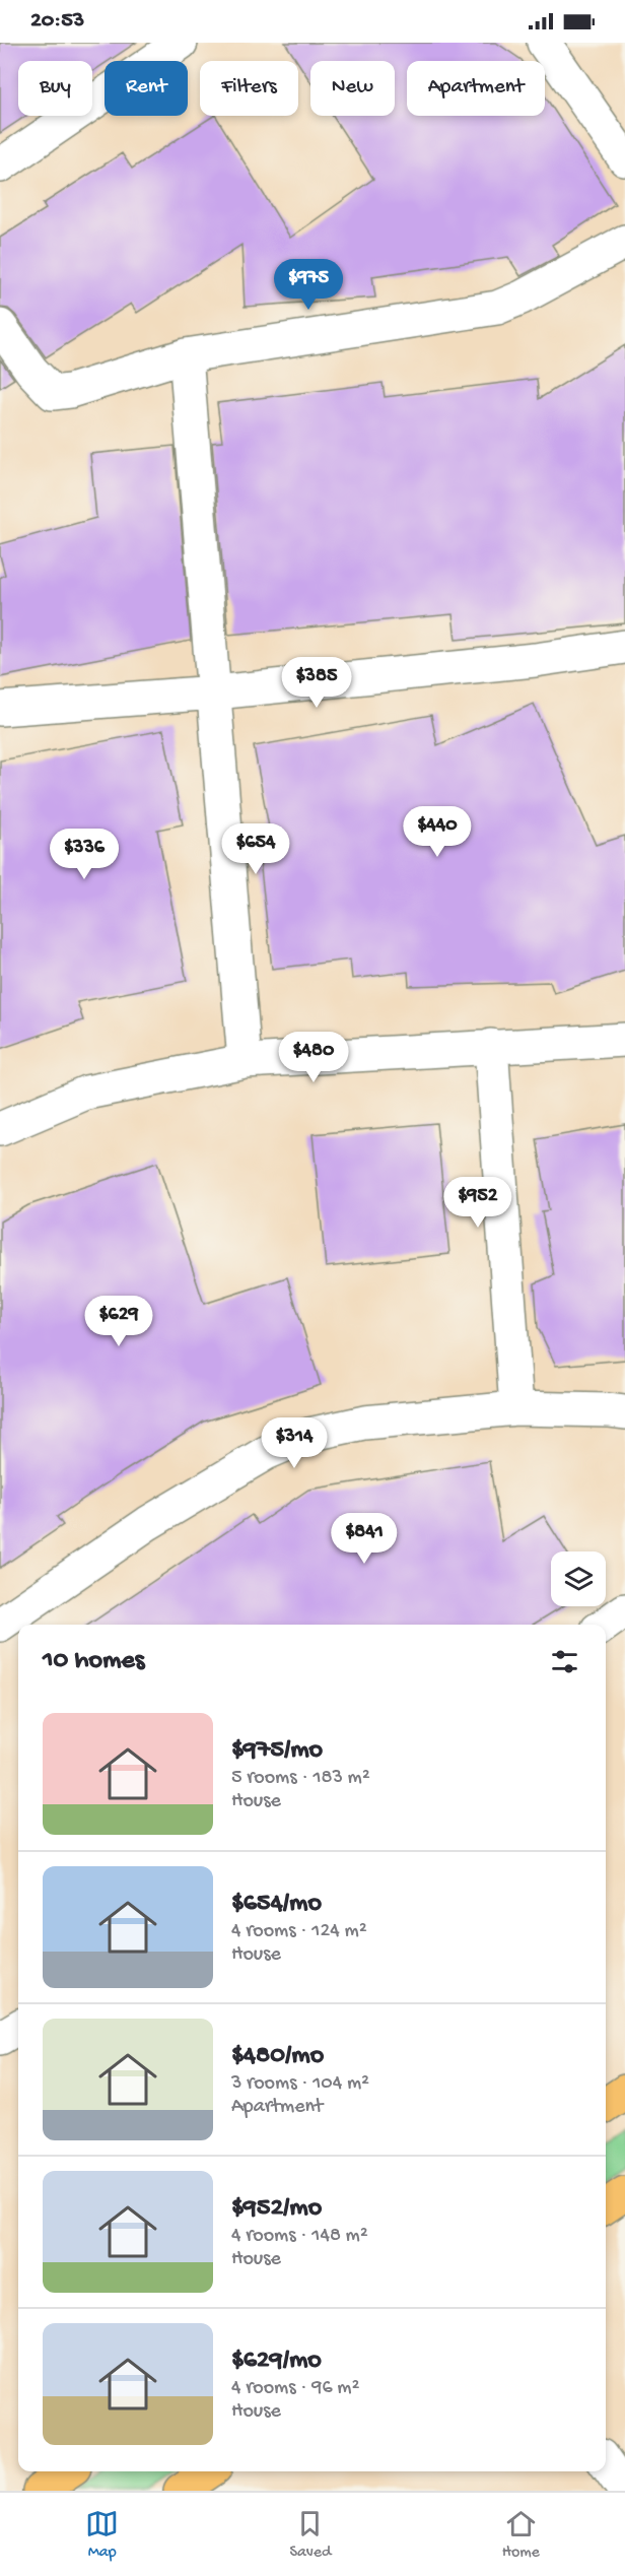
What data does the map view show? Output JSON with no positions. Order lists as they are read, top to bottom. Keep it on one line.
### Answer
{"page":{"status":"20:53","chip":["Buy","Rent","Filters","New","Apartment"],"price":["$975","$385","$440","$654","$336","$480","$952","$629","$314","$841"],"heading":"10 homes","list":[{"name":"$975/mo","note":"5 rooms · 183 m² · House"},{"name":"$654/mo","note":"4 rooms · 124 m² · House"},{"name":"$480/mo","note":"3 rooms · 104 m² · Apartment"},{"name":"$952/mo","note":"4 rooms · 148 m² · House"},{"name":"$629/mo","note":"4 rooms · 96 m² · House"}],"tabs":["Map","Saved","Home"]}}
